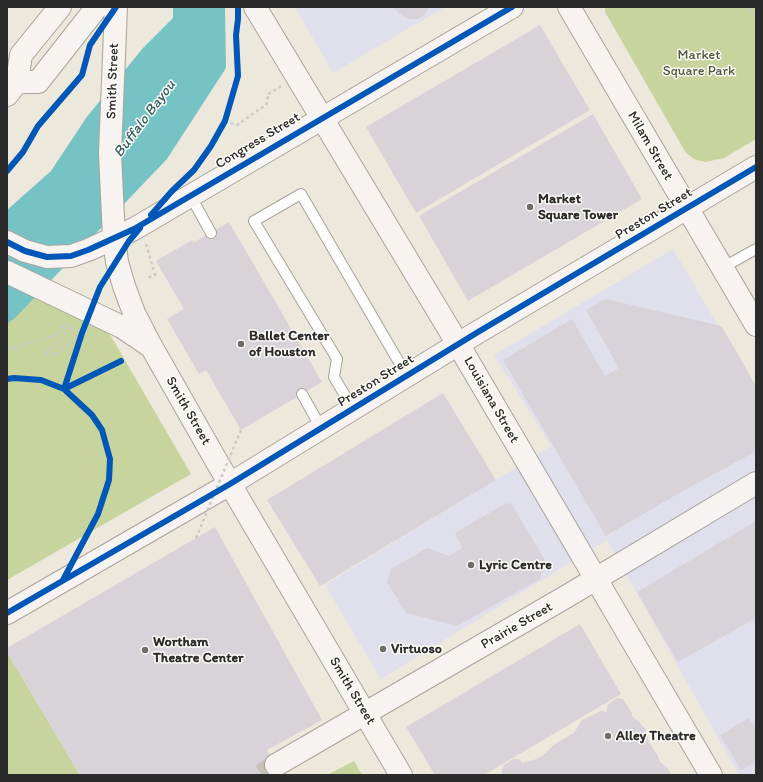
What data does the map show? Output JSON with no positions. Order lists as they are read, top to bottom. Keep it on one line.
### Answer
{"streets":{"main road":["Smith Street","Congress Street","Milam Street","Preston Street","Louisiana Street","Prairie Street"]},"crossings":[["Smith Street","Congress Street"],["Smith Street","Preston Street"],["Smith Street","Prairie Street"],["Congress Street","Louisiana Street"],["Milam Street","Preston Street"],["Preston Street","Louisiana Street"],["Louisiana Street","Prairie Street"]],"water":["Buffalo Bayou"],"parks":["Market Square Park"],"places":["Market Square Tower","Ballet Center of Houston","Lyric Centre","Virtuoso","Wortham Theatre Center","Alley Theatre"]}
